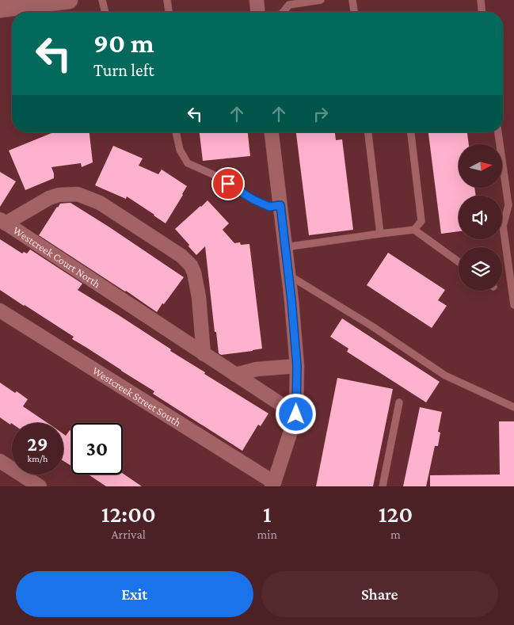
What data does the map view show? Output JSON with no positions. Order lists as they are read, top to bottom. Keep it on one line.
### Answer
{"streets":{"street":["Westcreek Court North","Westcreek Street South"]},"north":"right","page":{"turn":["90 m","Turn left"],"speed":"29 km/h","limit":"30","eta":["12:00","Arrival","1","min","120","m"],"buttons":["Exit","Share"]}}
